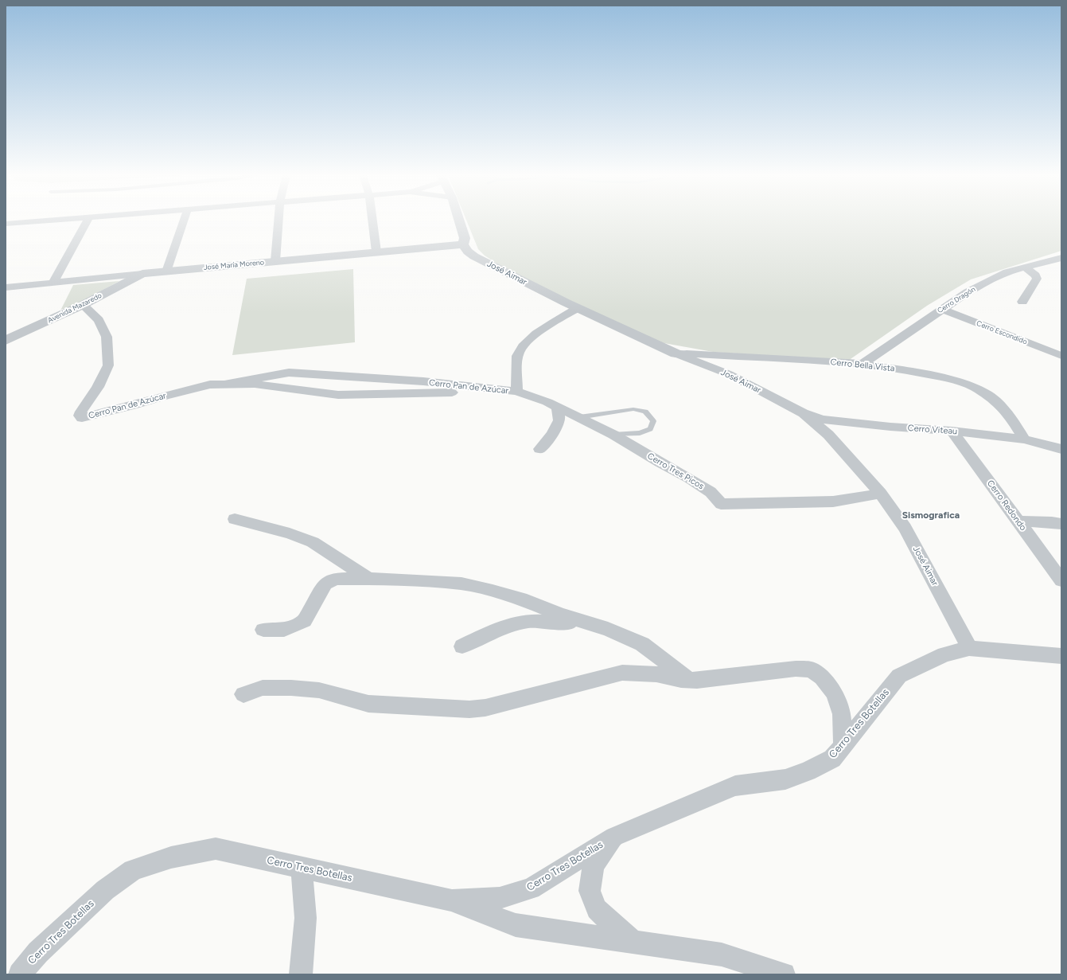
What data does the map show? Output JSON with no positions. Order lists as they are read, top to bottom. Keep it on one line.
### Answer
{"streets":{"street":["José María Moreno","José Aimar","Cerro Dragón","Avenida Mazaredo","Cerro Escondido","Cerro Bella Vista","Cerro Pan de Azúcar","Cerro Viteau","Cerro Tres Picos","Cerro Redondo","Cerro Tres Botellas"]},"crossings":[["José María Moreno","José Aimar"],["José María Moreno","Avenida Mazaredo"],["José Aimar","Cerro Bella Vista"],["José Aimar","Cerro Viteau"],["José Aimar","Cerro Tres Picos"],["José Aimar","Cerro Tres Botellas"],["Cerro Dragón","Cerro Escondido"],["Cerro Dragón","Cerro Bella Vista"],["Avenida Mazaredo","Cerro Pan de Azúcar"],["Cerro Bella Vista","Cerro Viteau"],["Cerro Pan de Azúcar","Cerro Tres Picos"],["Cerro Viteau","Cerro Redondo"]],"districts":["Sismografica"]}
